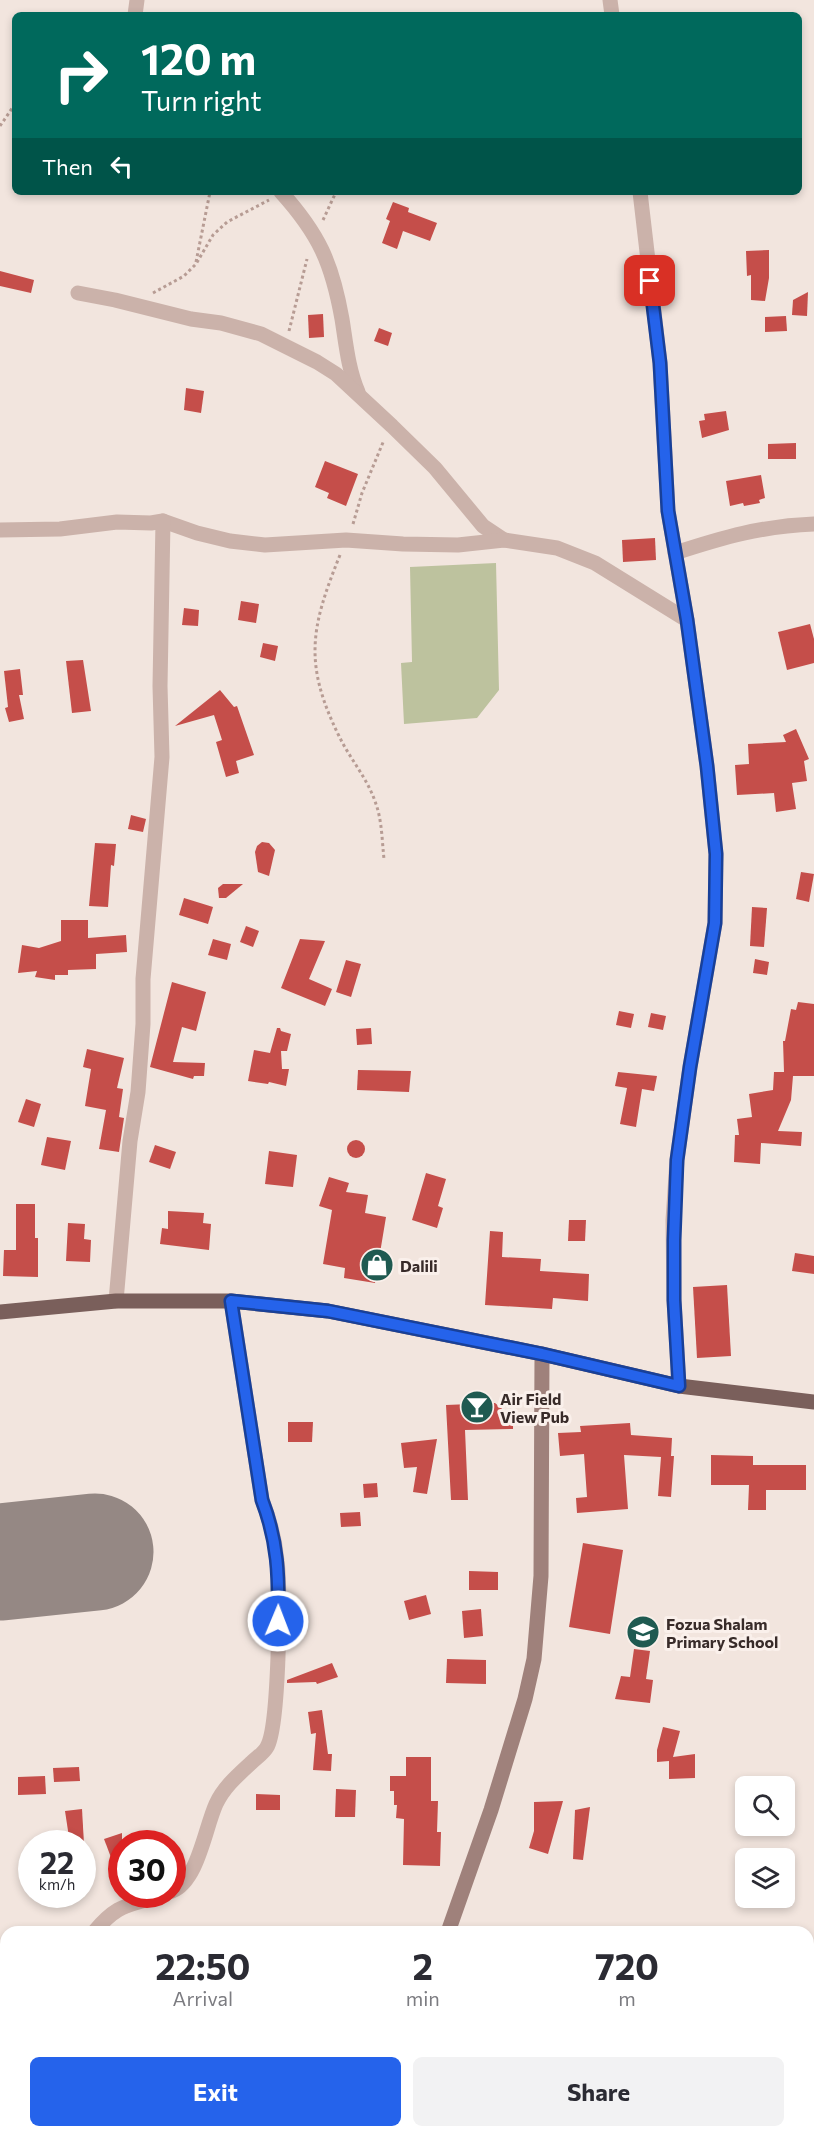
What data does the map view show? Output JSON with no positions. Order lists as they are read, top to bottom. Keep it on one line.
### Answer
{"places":{"shop":["Dalili"],"bar":["Air Field View Pub"],"school or university":["Fozua Shalam Primary School"]},"page":{"turn":["120 m","Turn right"],"then":"Then","speed":"22 km/h","limit":"30","eta":["22:50","Arrival","2","min","720","m"],"buttons":["Exit","Share"]}}
